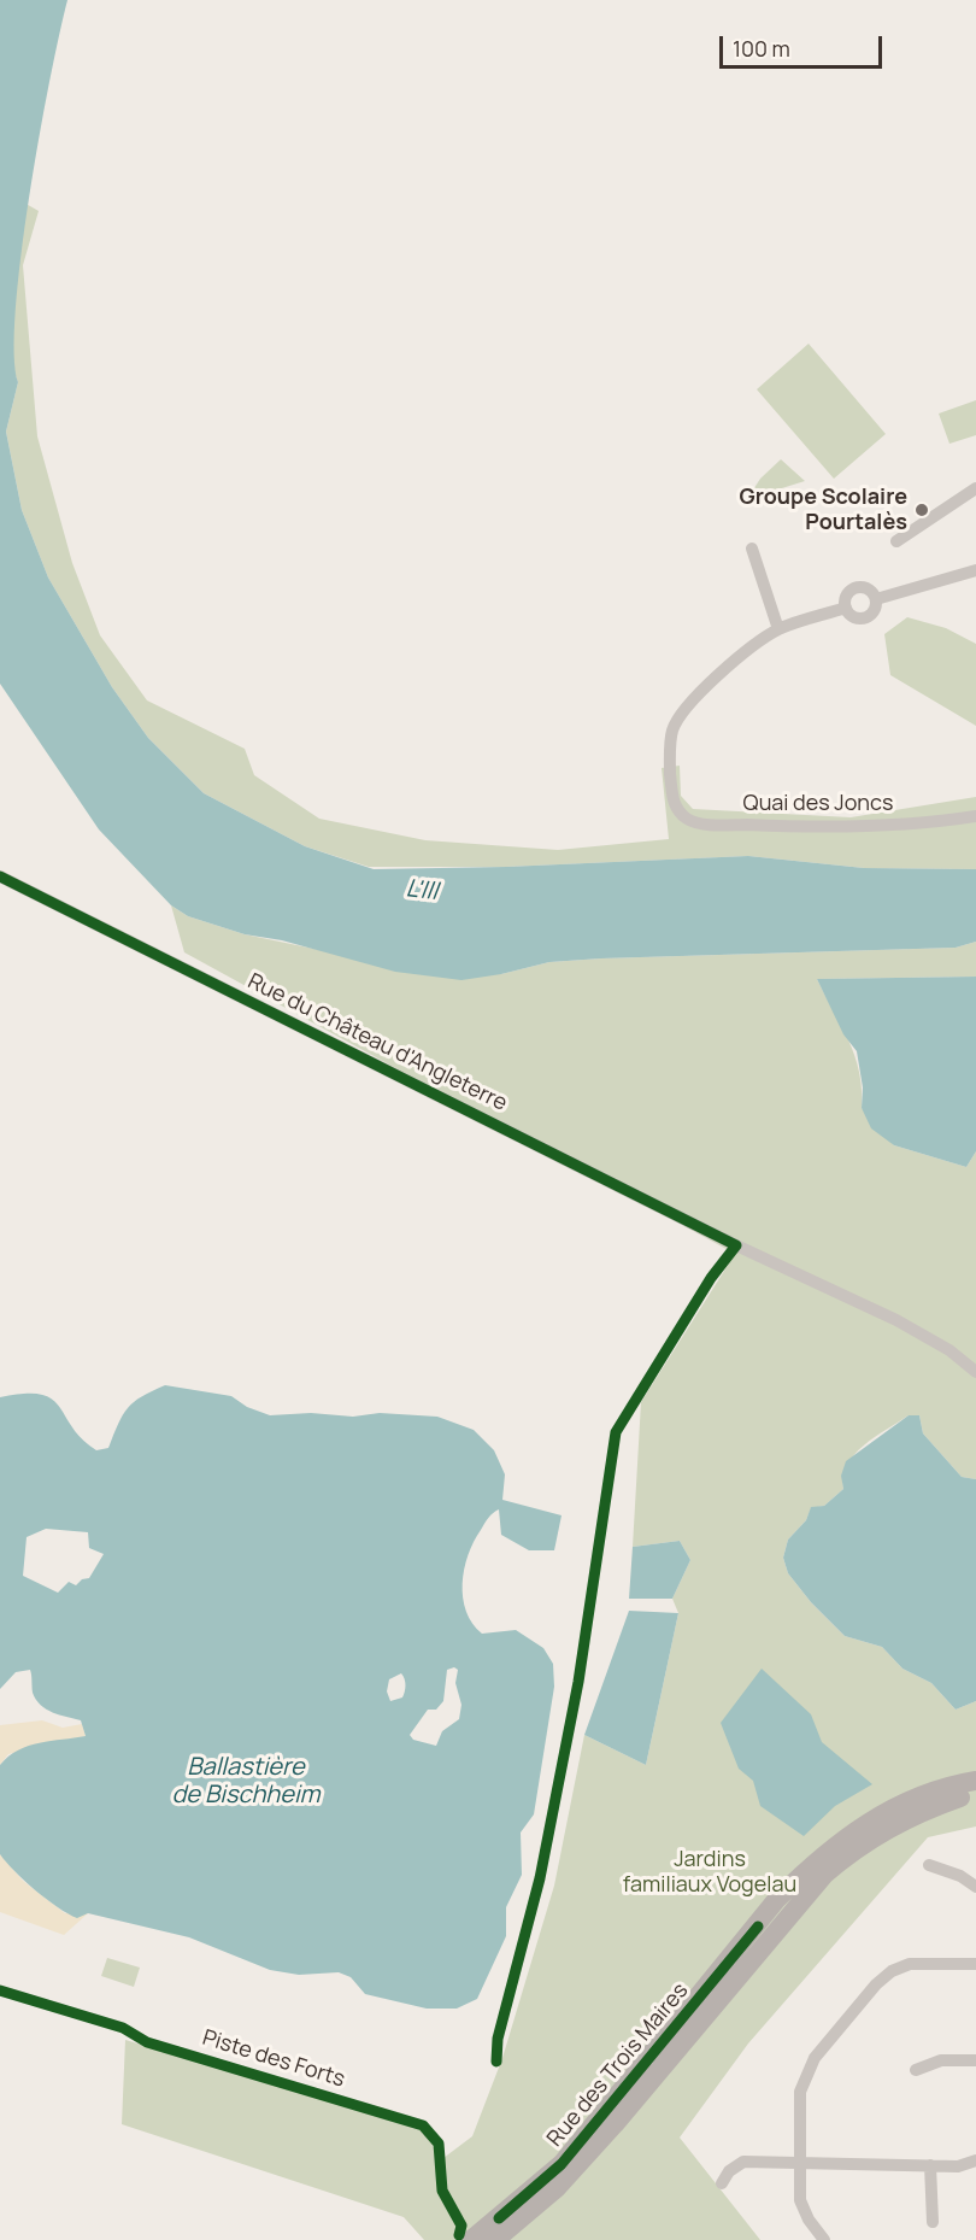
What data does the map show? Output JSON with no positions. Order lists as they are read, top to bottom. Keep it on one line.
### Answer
{"streets":{"main road":["Rue des Trois Maires"],"street":["Quai des Joncs","Rue du Château d'Angleterre"],"cycle path":["Piste des Forts"]},"water":["L'Ill","Ballastière de Bischheim"],"parks":["Jardins familiaux Vogelau"],"places":["Groupe Scolaire Pourtalès"],"scale_bar":"100 m"}
